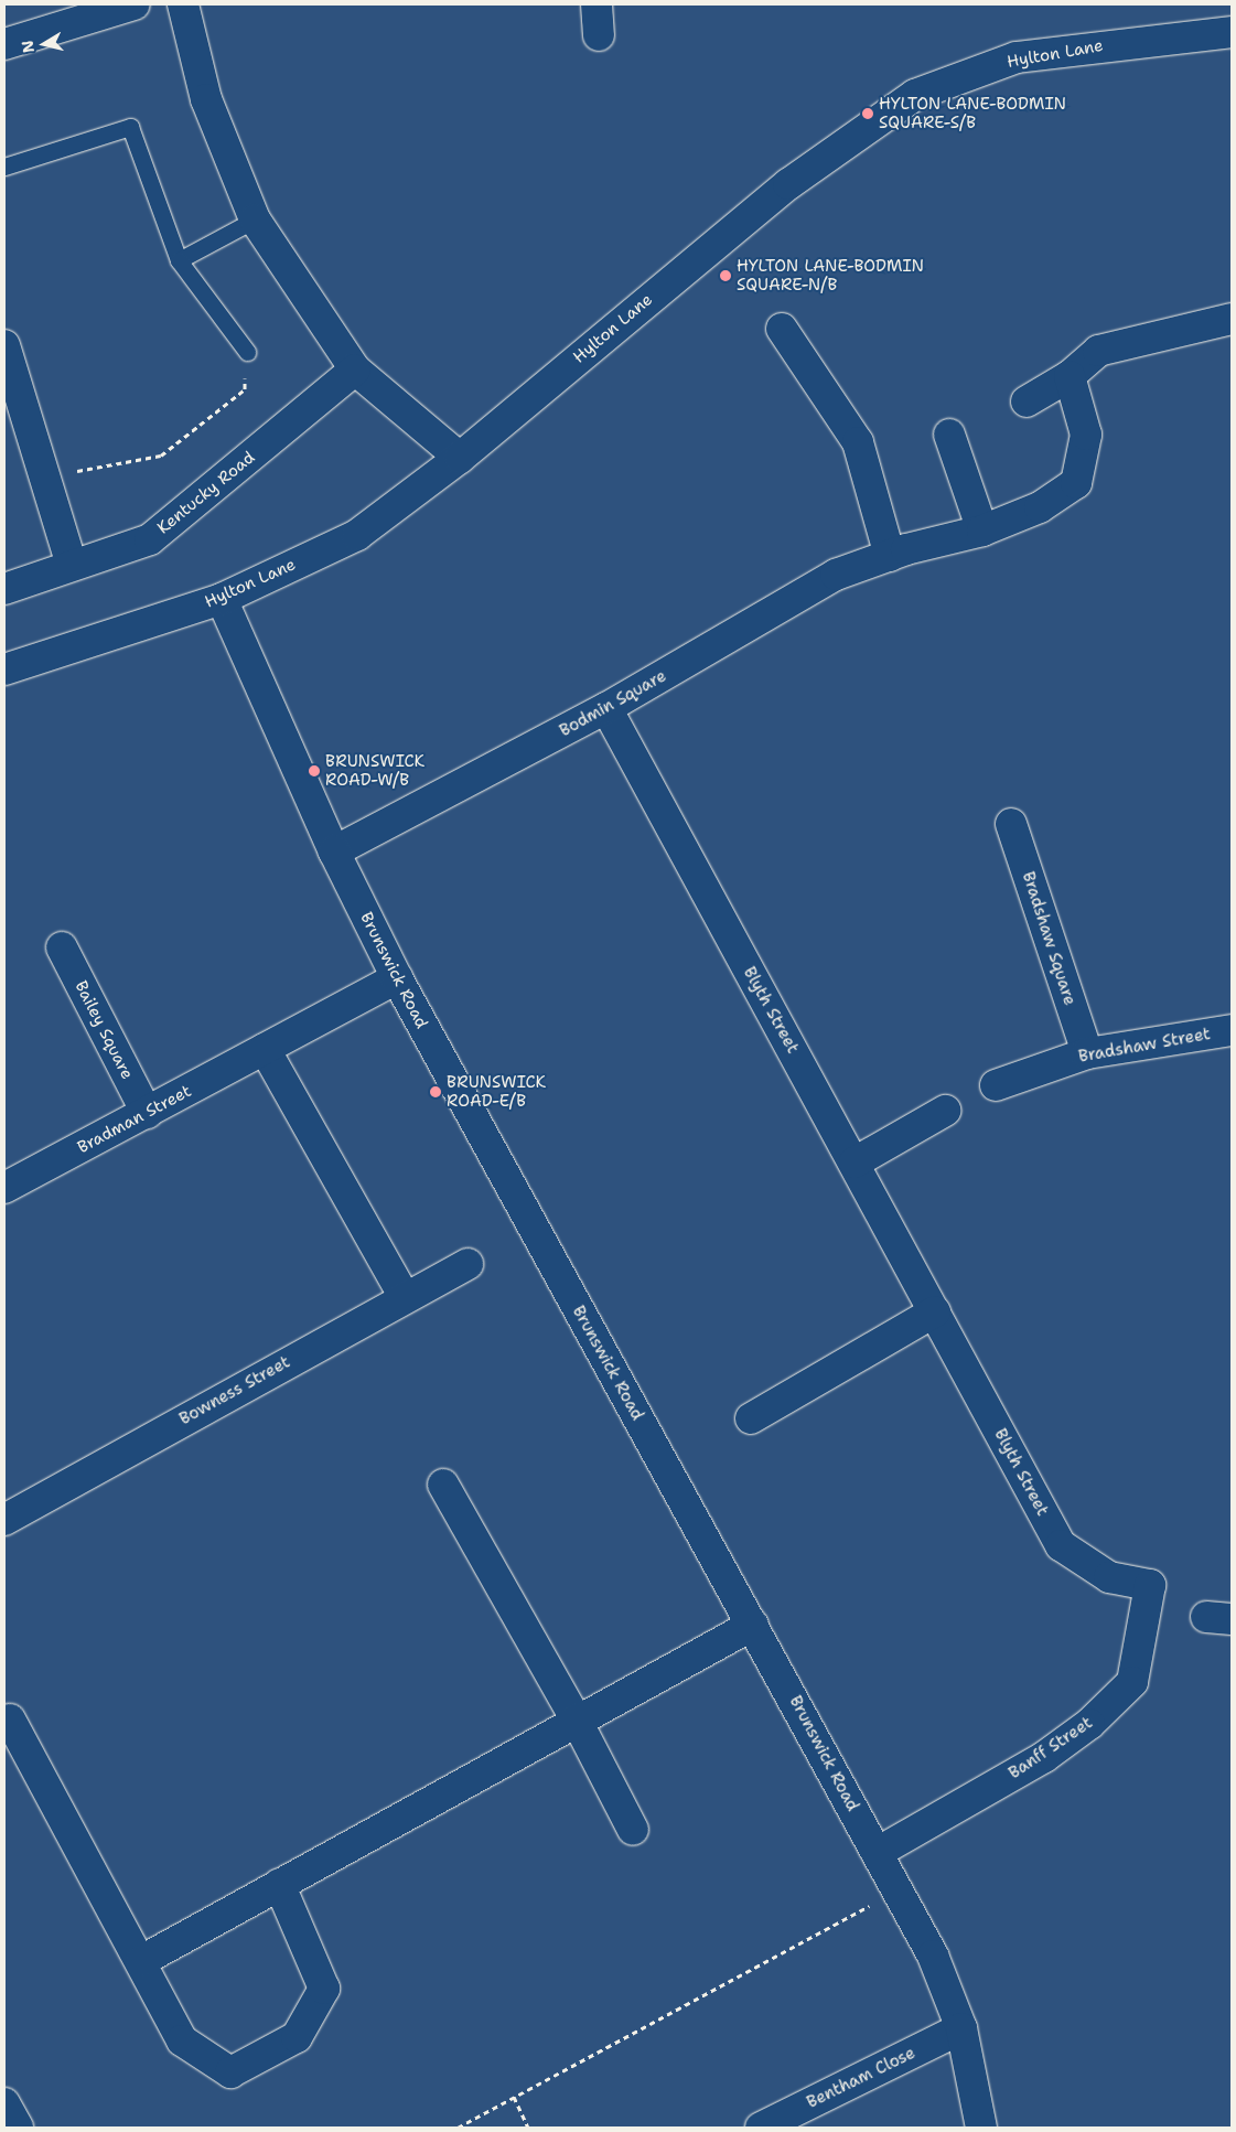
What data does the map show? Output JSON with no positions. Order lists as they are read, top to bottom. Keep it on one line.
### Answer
{"streets":{"street":["Hylton Lane","Kentucky Road","Bodmin Square","Bradshaw Square","Brunswick Road","Blyth Street","Bailey Square","Bradshaw Street","Bradman Street","Bowness Street","Banff Street","Bentham Close"]},"crossings":[["Hylton Lane","Brunswick Road"],["Bodmin Square","Brunswick Road"],["Bodmin Square","Blyth Street"],["Bradshaw Square","Bradshaw Street"],["Brunswick Road","Bradman Street"],["Brunswick Road","Banff Street"],["Brunswick Road","Bentham Close"],["Blyth Street","Banff Street"],["Bailey Square","Bradman Street"]],"places":["HYLTON LANE-BODMIN SQUARE-S/B","HYLTON LANE-BODMIN SQUARE-N/B","BRUNSWICK ROAD-W/B","BRUNSWICK ROAD-E/B"],"north":"left"}
